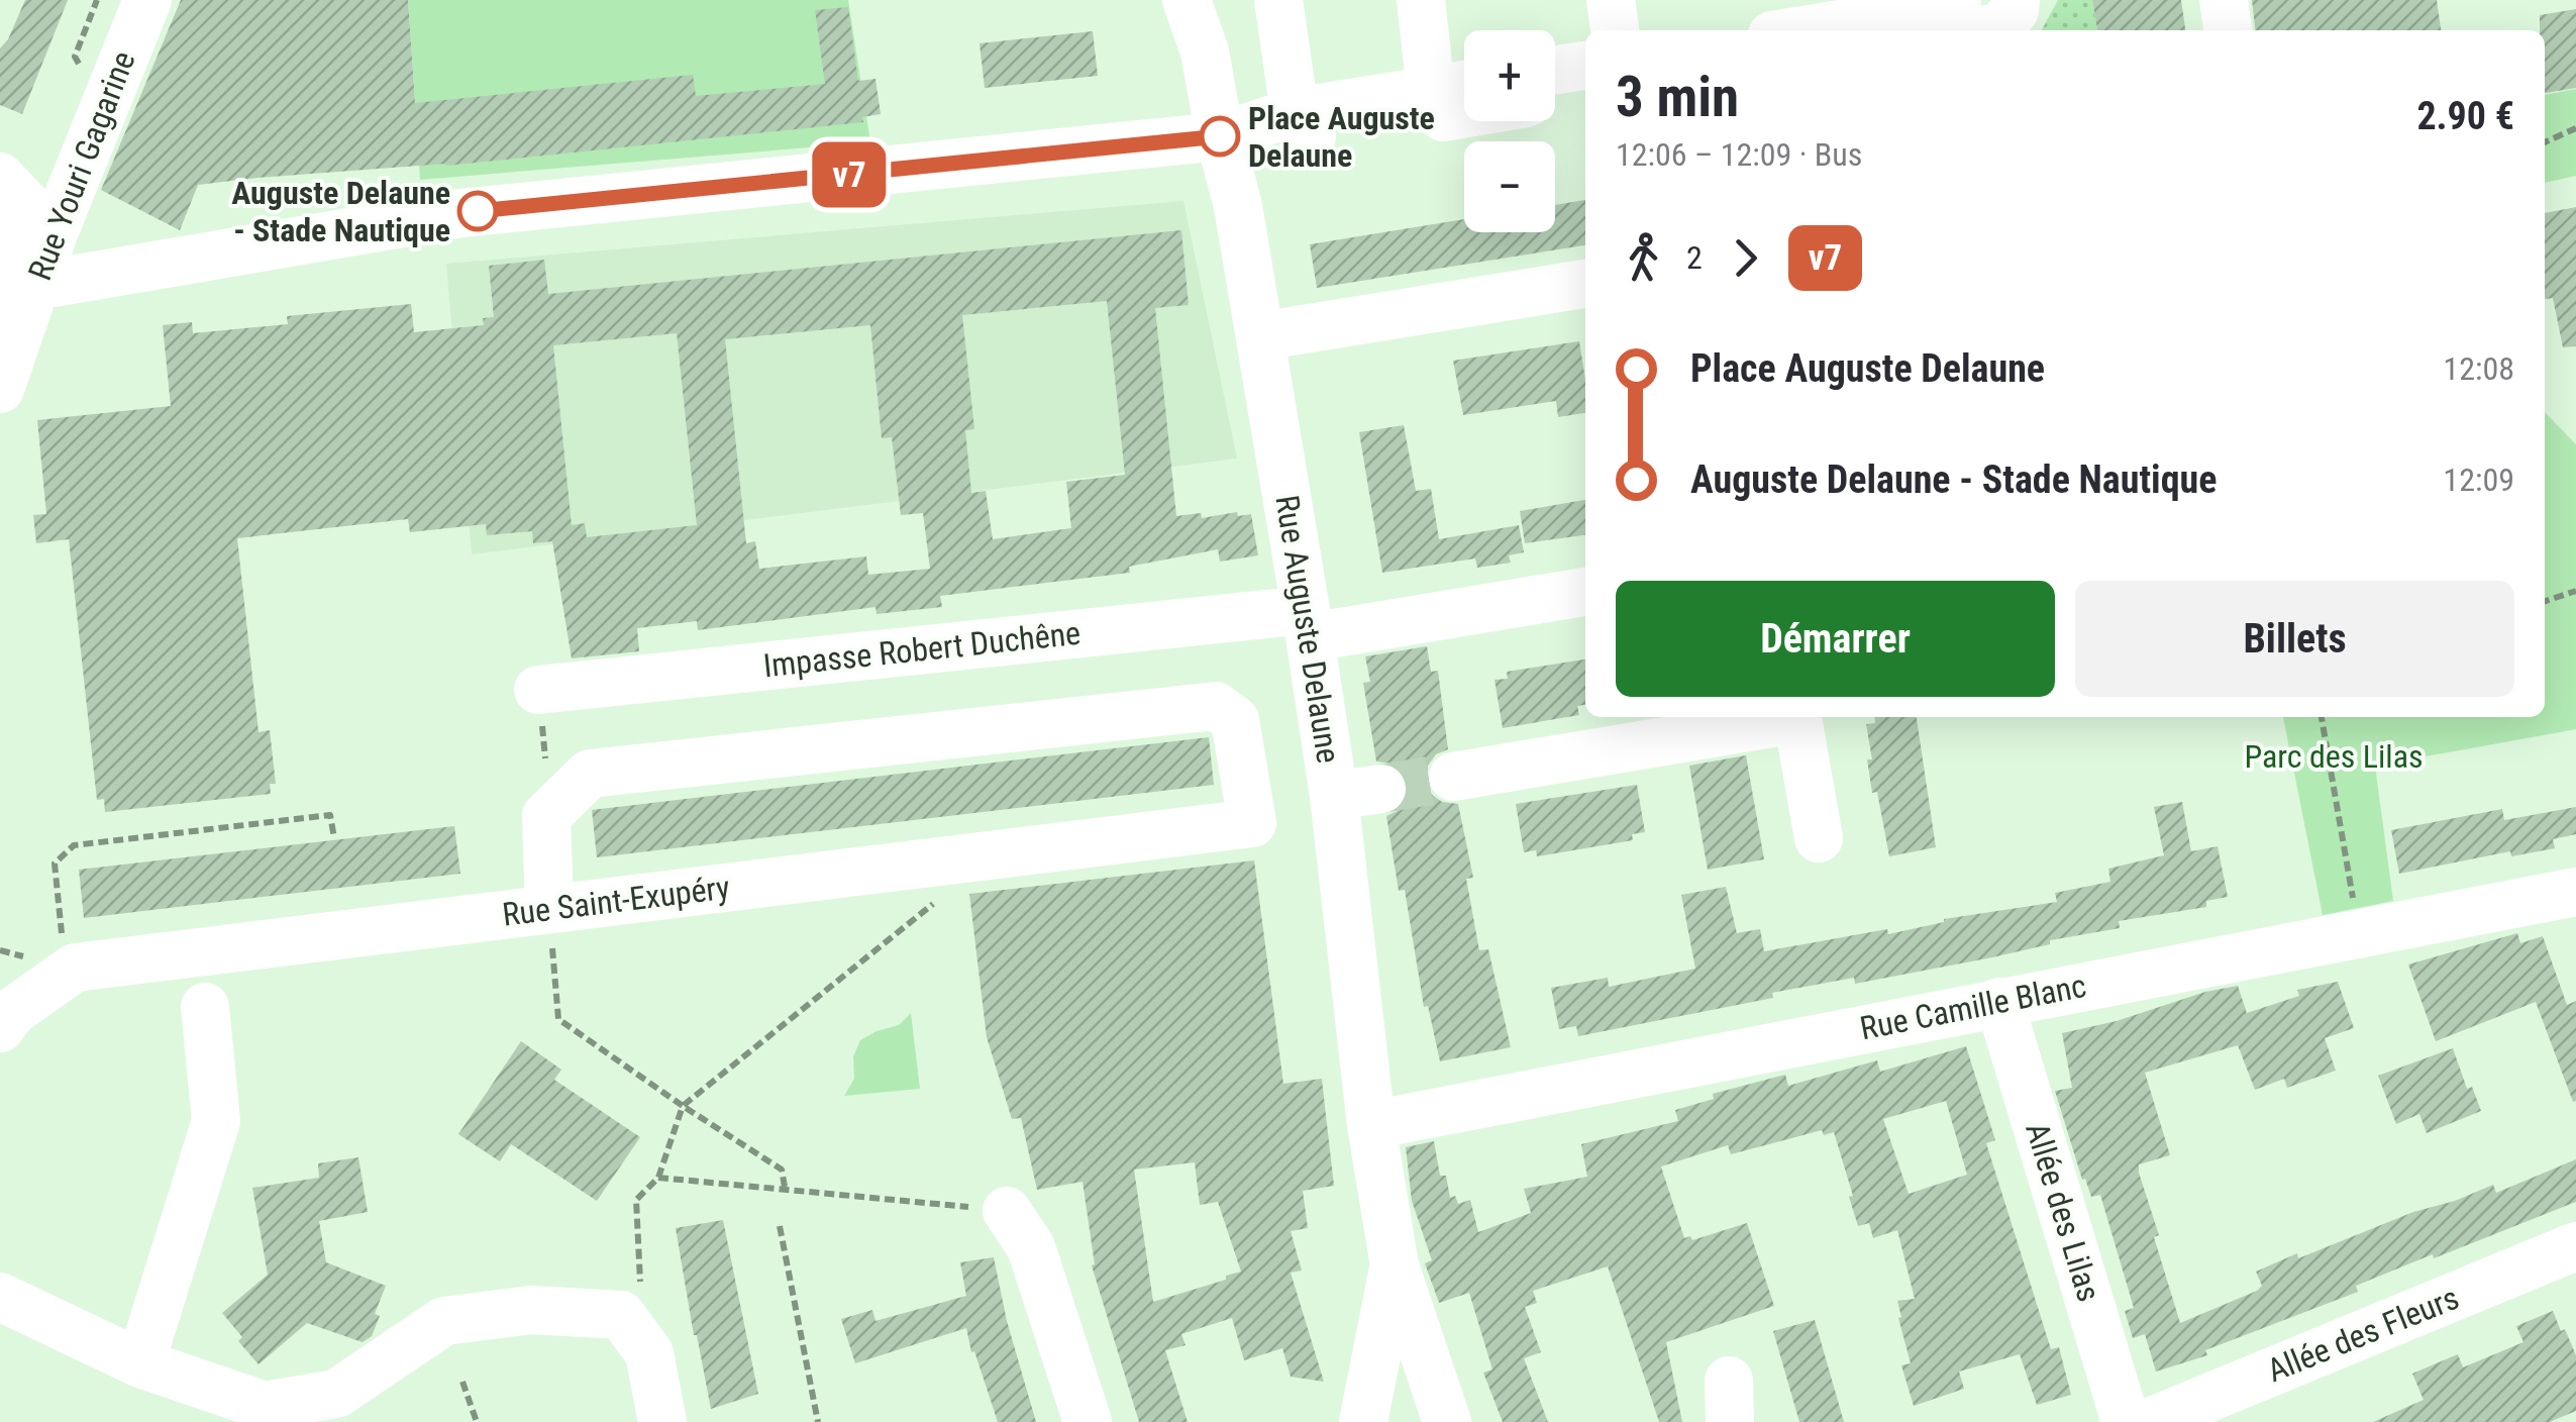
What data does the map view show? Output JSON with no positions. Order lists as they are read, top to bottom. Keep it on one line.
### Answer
{"streets":{"street":["Rue Youri Gagarine","Rue Auguste Delaune","Impasse Robert Duchêne","Rue Saint-Exupéry","Rue Camille Blanc","Allée des Lilas","Allée des Fleurs"]},"crossings":[["Rue Auguste Delaune","Impasse Robert Duchêne"],["Rue Auguste Delaune","Rue Camille Blanc"],["Rue Camille Blanc","Allée des Lilas"]],"parks":["Parc des Lilas"],"places":["Place Auguste Delaune","Auguste Delaune - Stade Nautique"],"lines":["bus line v7"],"page":{"on_map":"v7","map_buttons":["+","−"],"heading":["3 min","12:06 – 12:09 · Bus","2.90 €"],"legs":["2","v7"],"list":[{"name":"Place Auguste Delaune","value":"12:08"},{"name":"Auguste Delaune - Stade Nautique","value":"12:09"}],"buttons":["Démarrer","Billets"]}}
